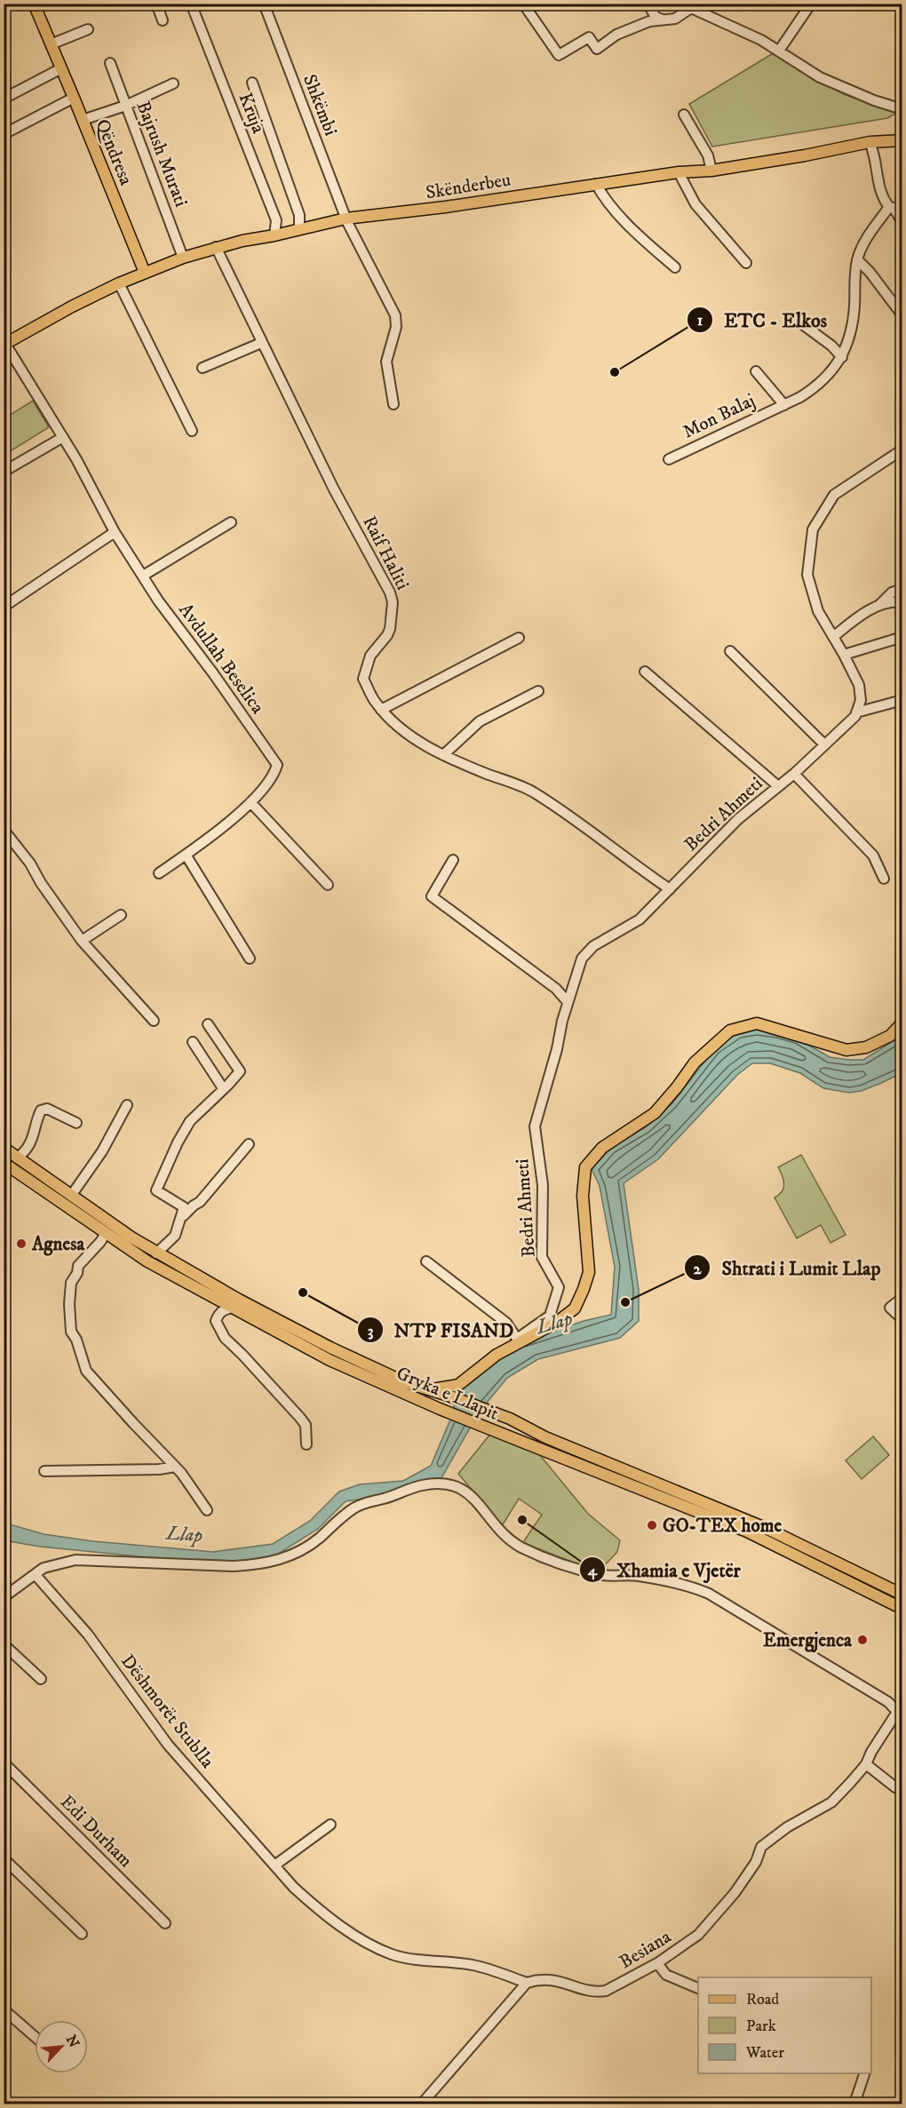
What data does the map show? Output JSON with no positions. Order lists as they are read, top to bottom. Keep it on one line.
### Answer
{"streets":{"main road":["Qëndresa","Skënderbeu","Gryka e Llapit"],"street":["Shkëmbi","Kruja","Bajrush Murati","Mon Balaj","Raif Haliti","Avdullah Beselica","Bedri Ahmeti","Dëshmorët Stublla","Edi Durham","Besiana"]},"crossings":[["Shkëmbi","Skënderbeu"],["Kruja","Skënderbeu"],["Qëndresa","Skënderbeu"],["Bajrush Murati","Skënderbeu"],["Skënderbeu","Raif Haliti"],["Skënderbeu","Avdullah Beselica"],["Raif Haliti","Bedri Ahmeti"],["Dëshmorët Stublla","Besiana"]],"water":["Llap"],"places":["ETC - Elkos","Agnesa","NTP FISAND","Shtrati i Lumit Llap","Xhamia e Vjetër","GO-TEX home","Emergjenca"],"legend":["Road","Park","Water"],"north":"top right"}
